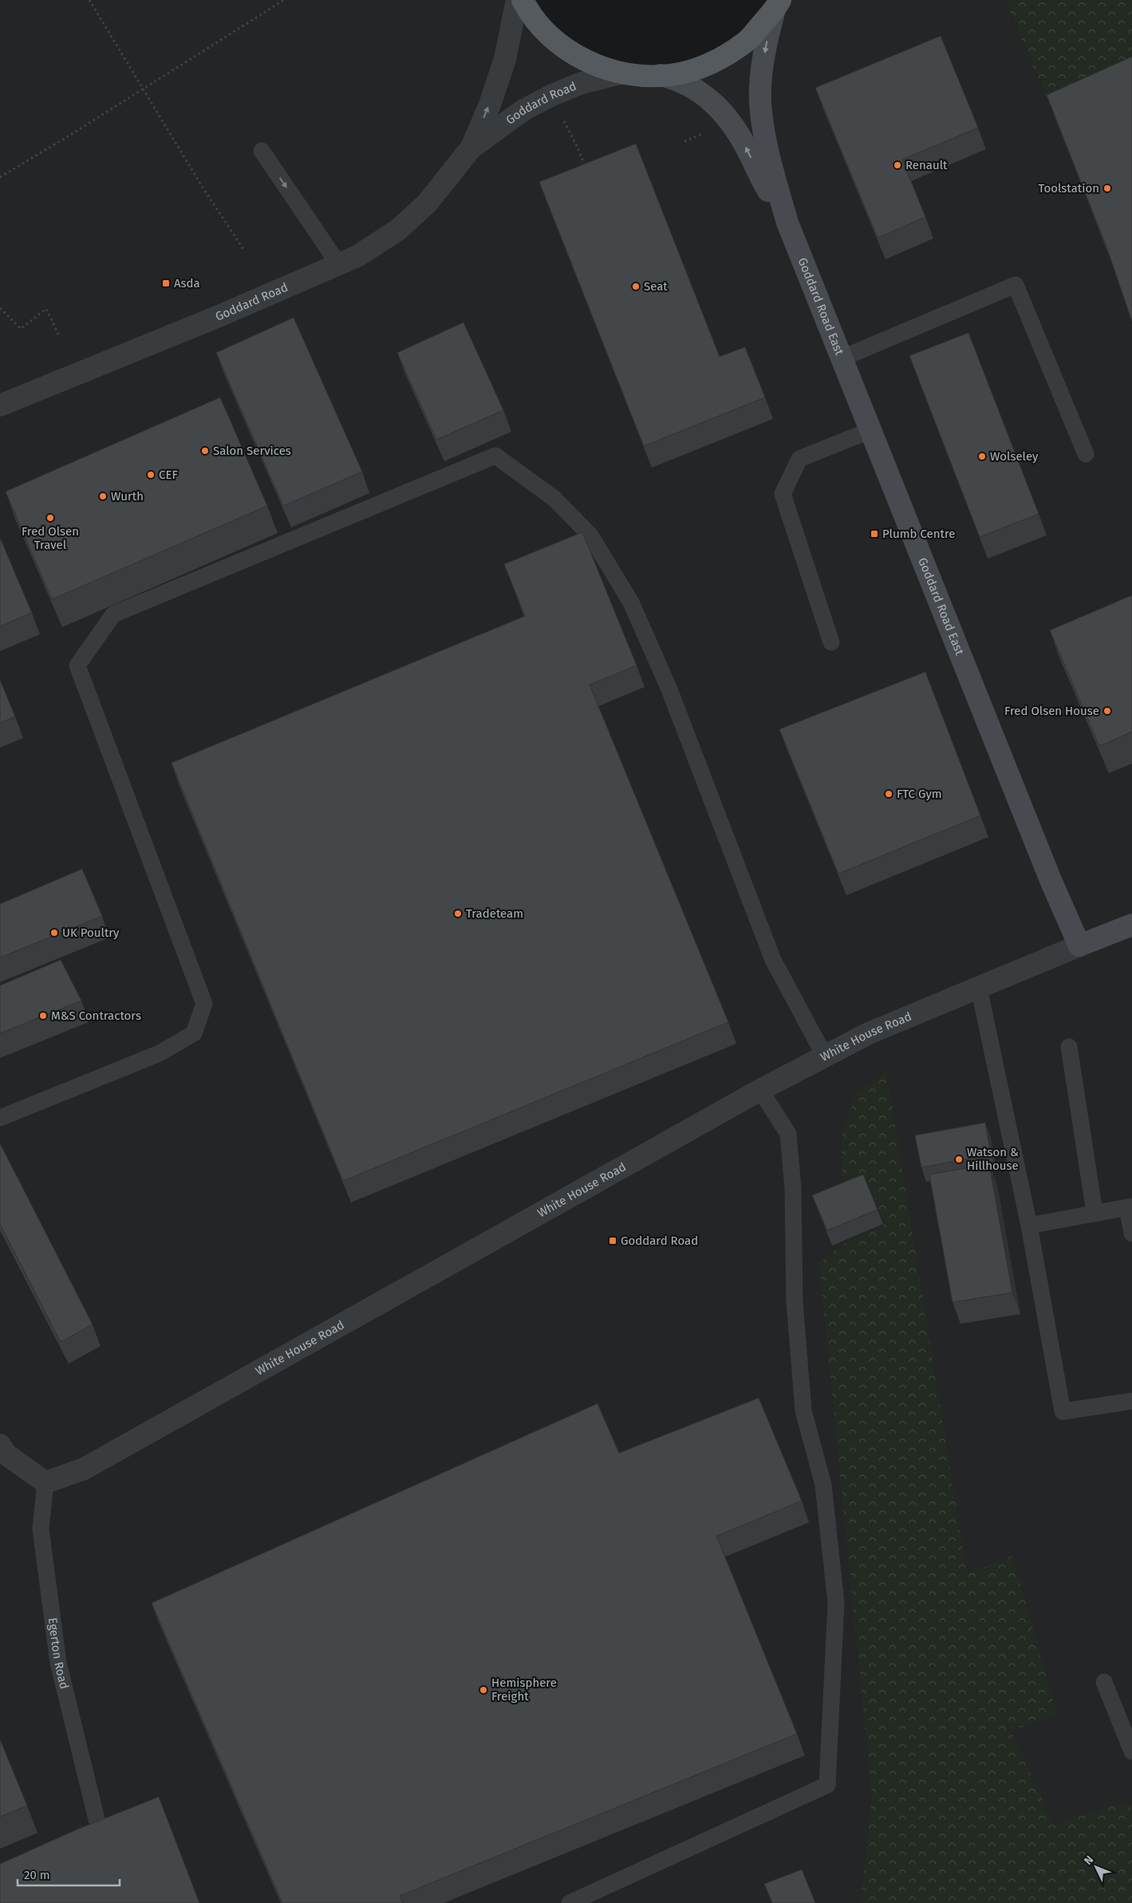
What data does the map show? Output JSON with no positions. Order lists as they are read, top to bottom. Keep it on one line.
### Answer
{"streets":{"street":["Goddard Road","Goddard Road East","White House Road"],"lane":["Egerton Road"]},"crossings":[["Goddard Road East","White House Road"],["White House Road","Egerton Road"]],"places":{"other":["Renault","Toolstation","Seat","Salon Services","Wolseley","CEF","Wurth","Fred Olsen Travel","Fred Olsen House","FTC Gym","Tradeteam","UK Poultry","M&S Contractors","Watson & Hillhouse","Hemisphere Freight"],"transit":["Asda","Plumb Centre","Goddard Road"]},"scale_bar":"20 m","north":"top left"}
